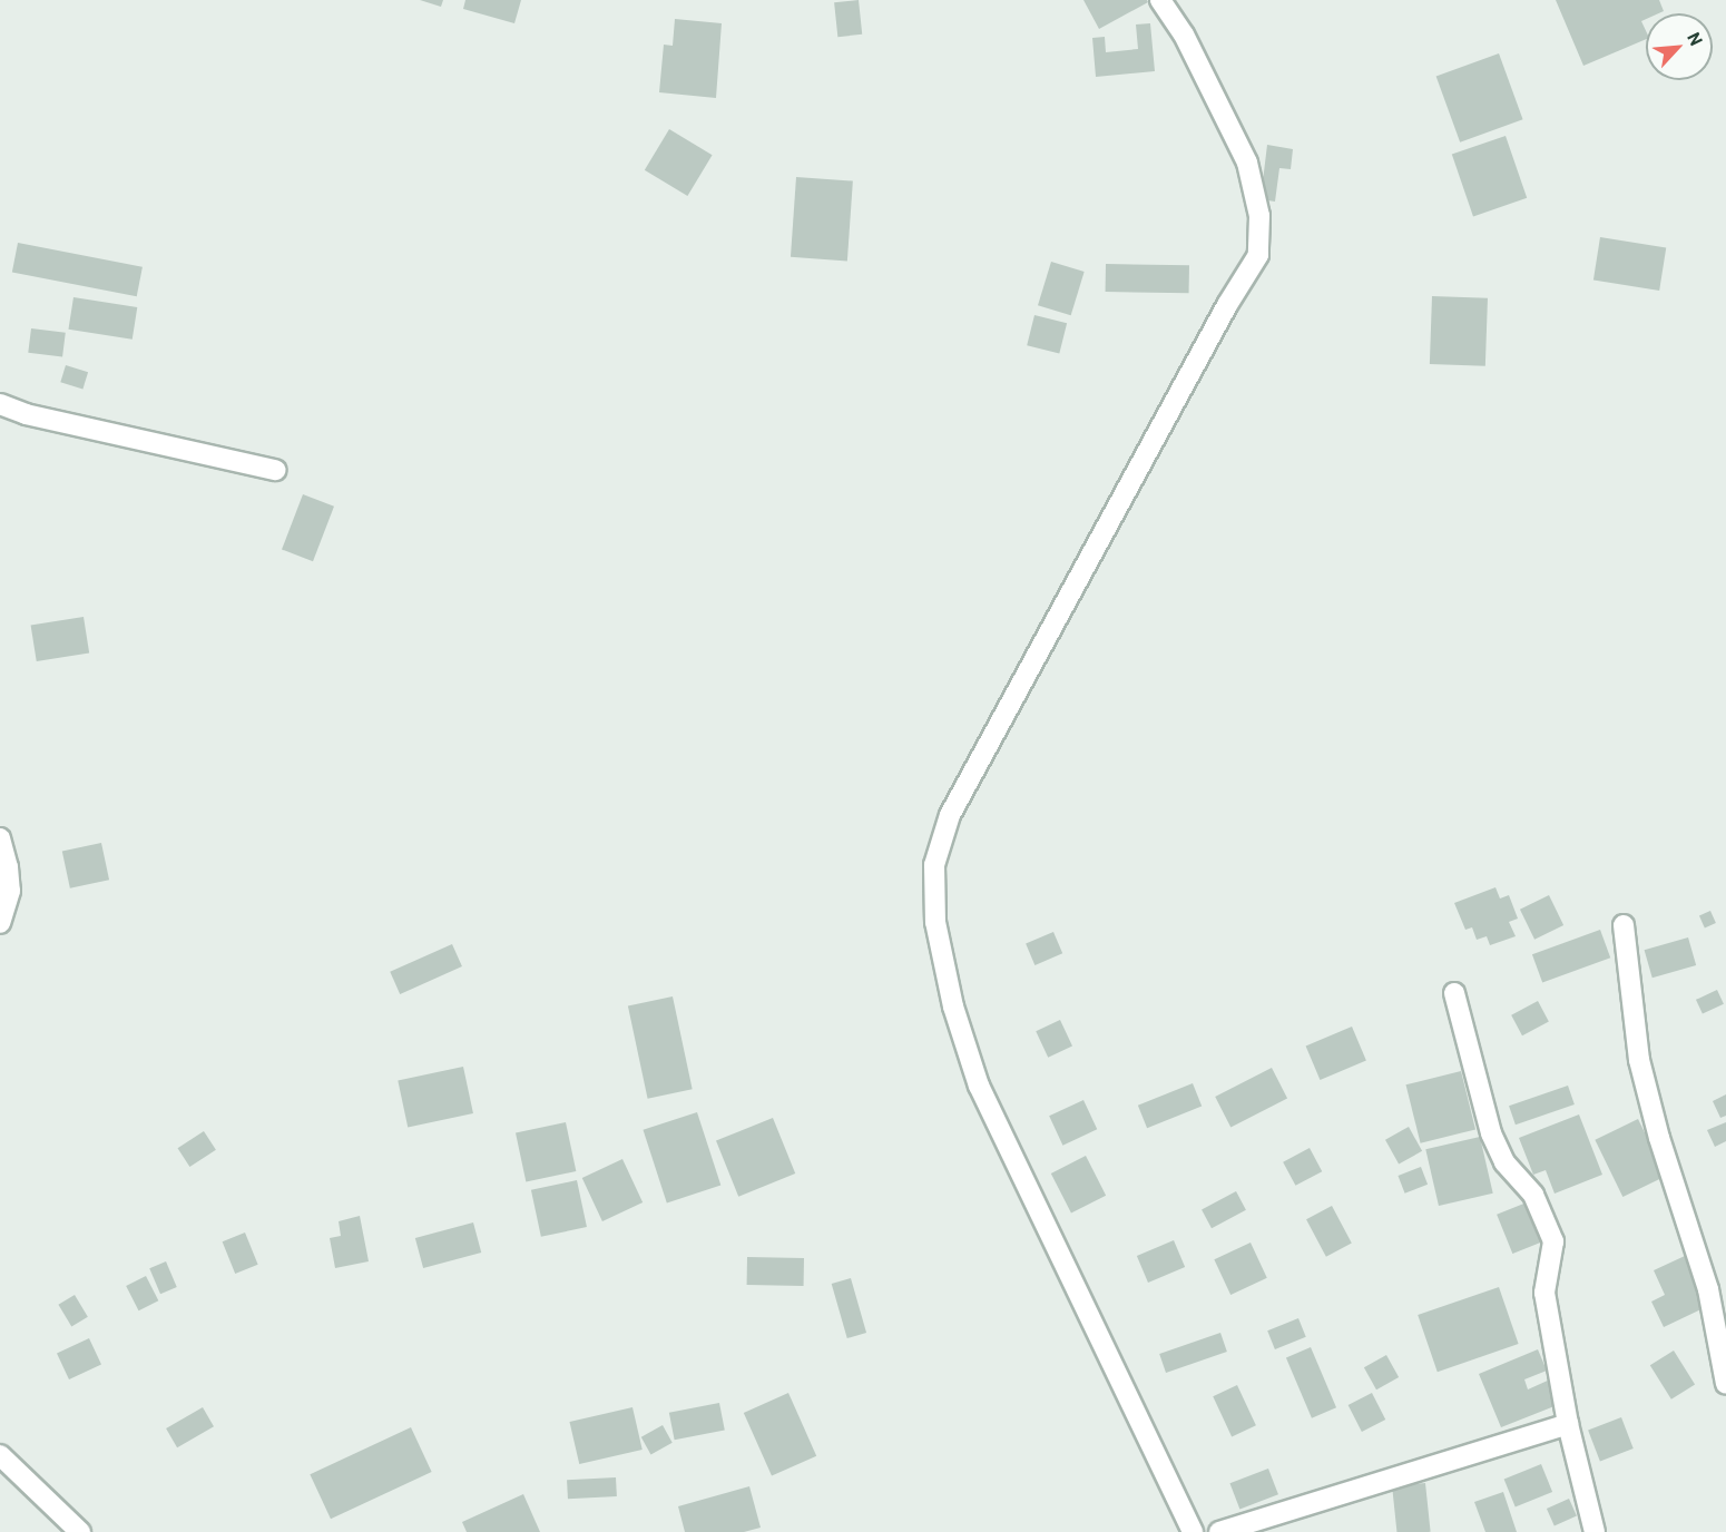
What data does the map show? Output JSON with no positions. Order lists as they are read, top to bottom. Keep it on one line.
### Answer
{"north":"top right"}
